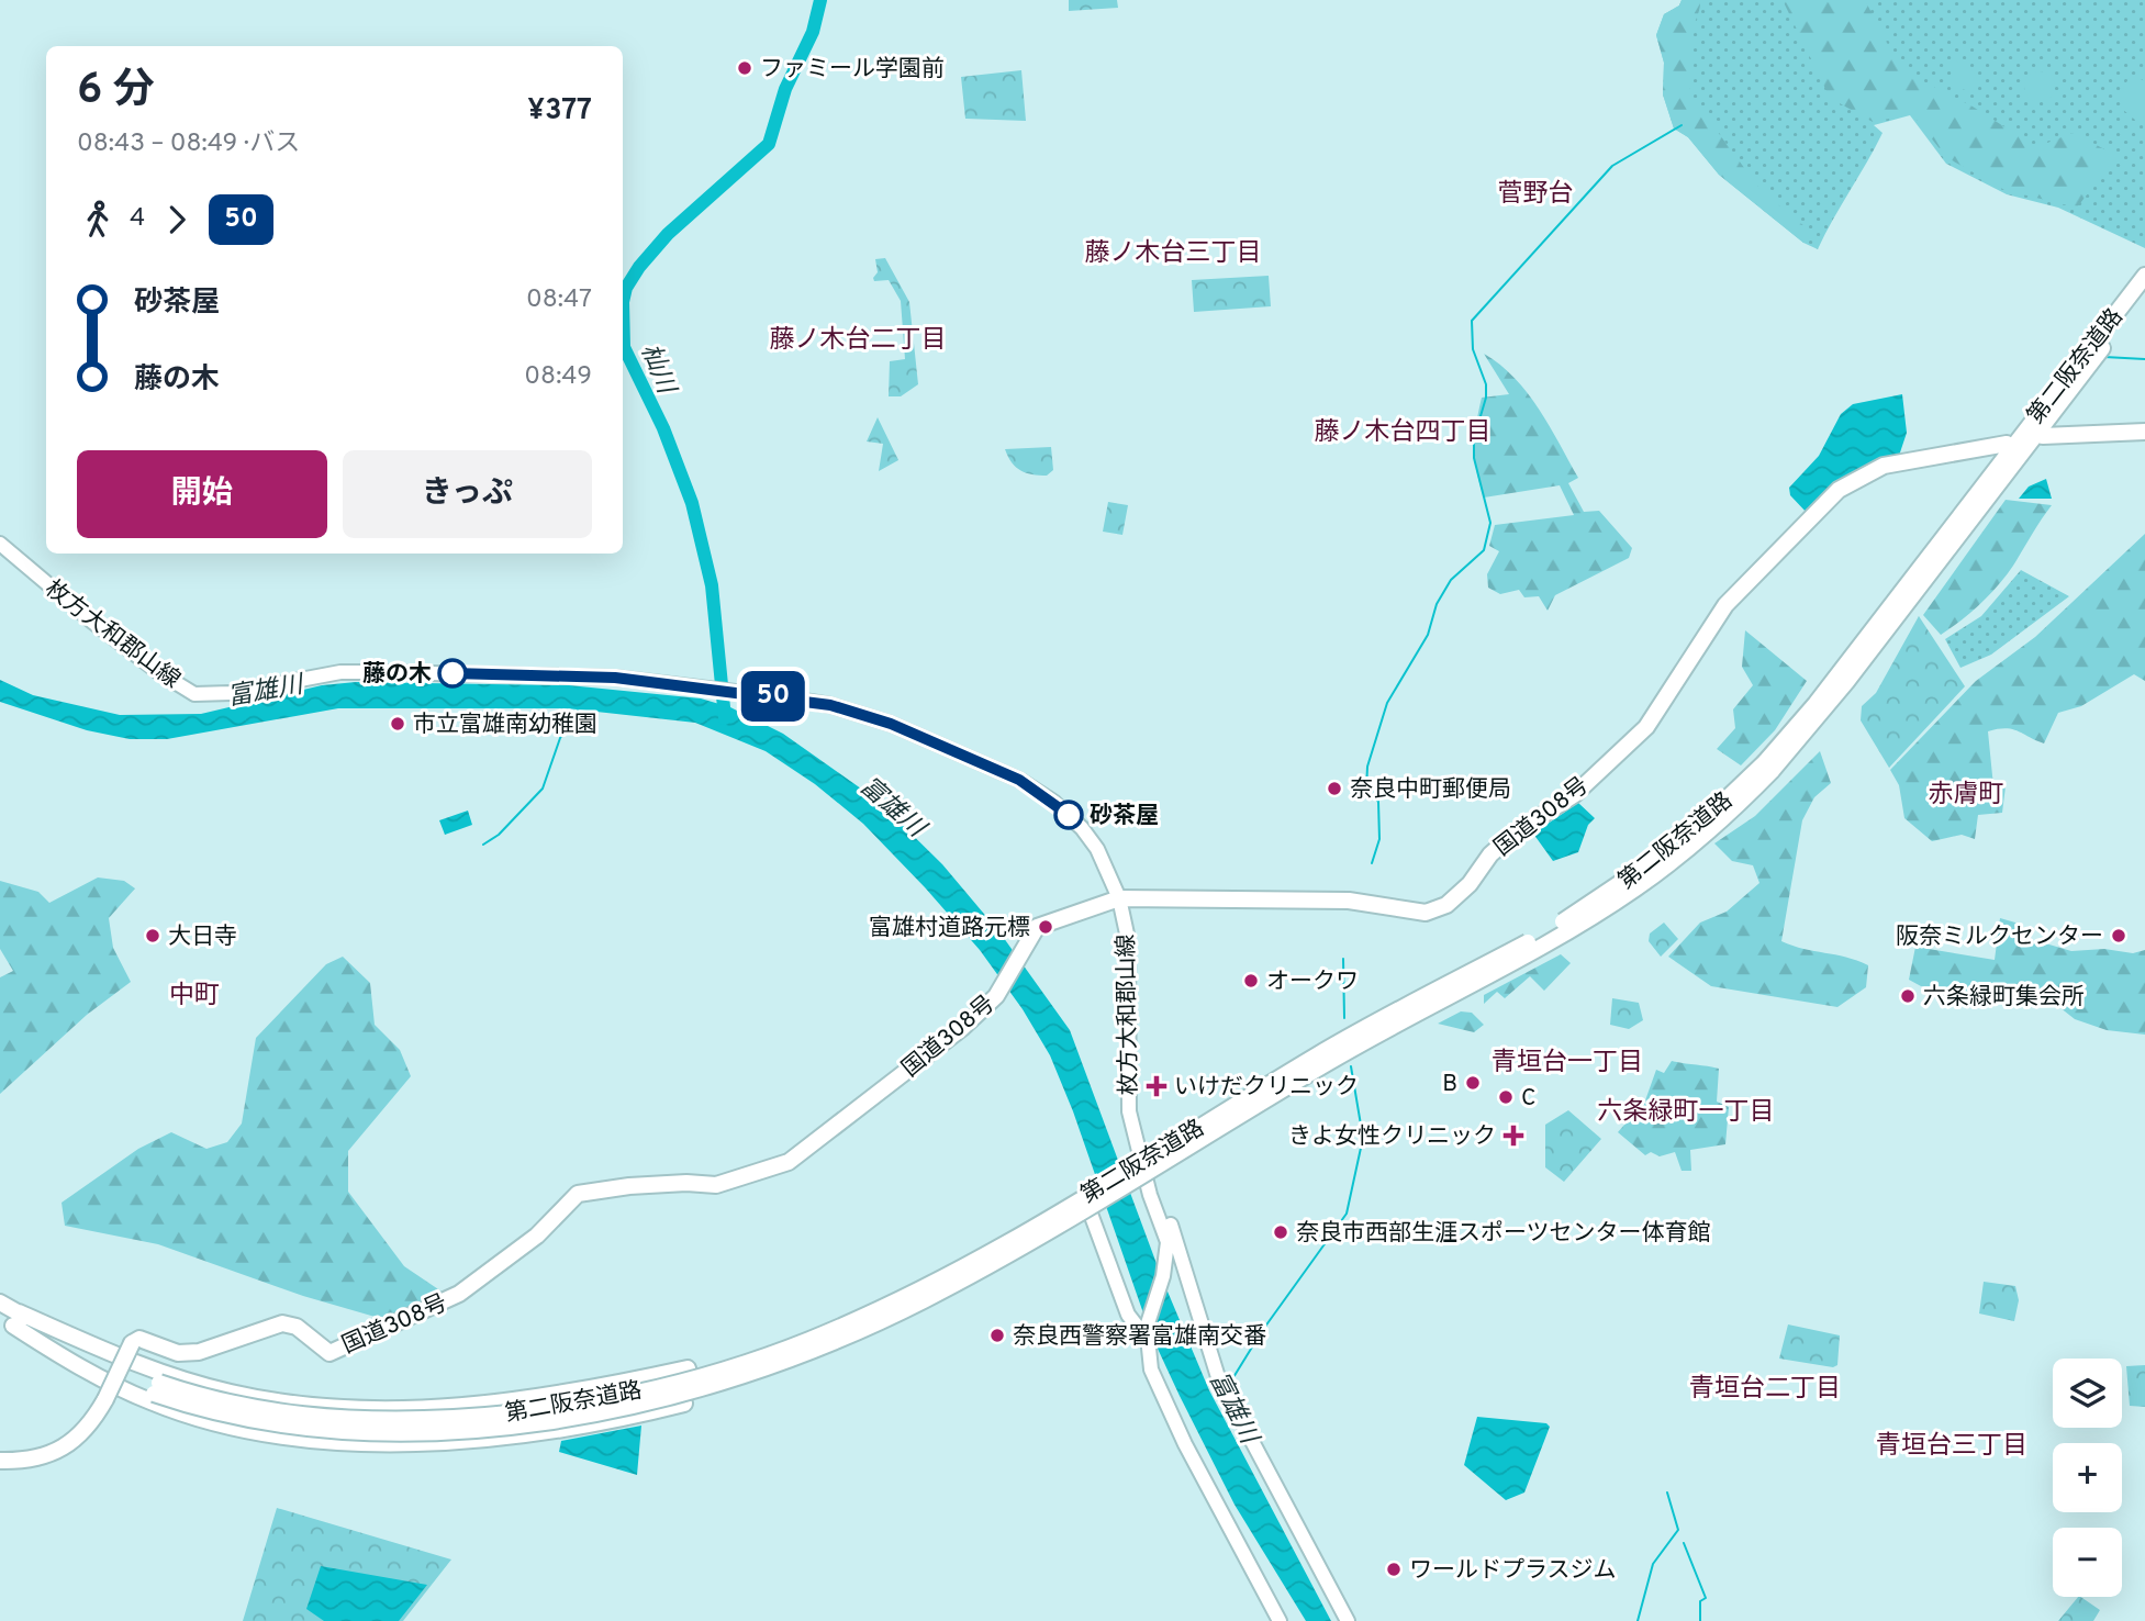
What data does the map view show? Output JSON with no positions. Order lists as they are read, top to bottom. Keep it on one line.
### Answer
{"streets":{"highway":["第二阪奈道路","国道308号"],"main road":["枚方大和郡山線"]},"crossings":[["枚方大和郡山線","国道308号"]],"districts":["菅野台","藤ノ木台三丁目","藤ノ木台二丁目","藤ノ木台四丁目","赤膚町","中町","青垣台一丁目","六条緑町一丁目","青垣台二丁目","青垣台三丁目"],"water":["杣川","富雄川"],"places":{"other":["ファミール学園前","藤の木","市立富雄南幼稚園","奈良中町郵便局","砂茶屋","富雄村道路元標","大日寺","阪奈ミルクセンター","オークワ","六条緑町集会所","B","C","奈良市西部生涯スポーツセンター体育館","奈良西警察署富雄南交番","ワールドプラスジム"],"health":["いけだクリニック","きよ女性クリニック"]},"lines":["bus line 50"],"page":{"on_map":"50","heading":["6 分","08:43 – 08:49 · バス","¥377"],"legs":["4","50"],"list":[{"name":"砂茶屋","value":"08:47"},{"name":"藤の木","value":"08:49"}],"buttons":["開始","きっぷ"],"map_buttons":["+","−"]}}
